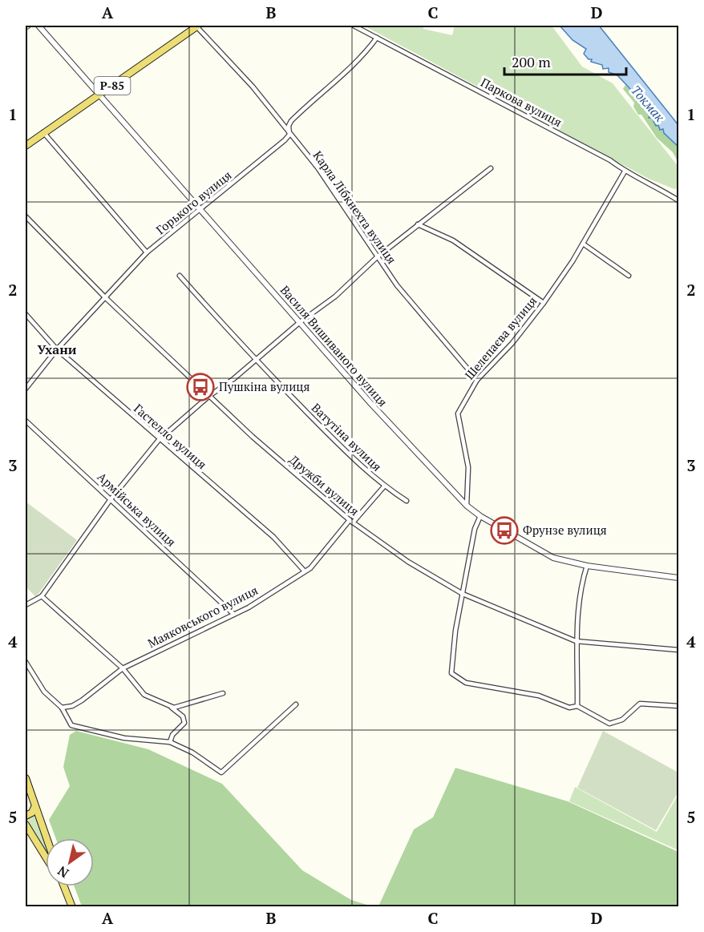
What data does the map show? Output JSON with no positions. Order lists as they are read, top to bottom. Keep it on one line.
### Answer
{"streets":{"main road":["Р-85"],"street":["Паркова вулиця","Горького вулиця","Карла Лібкнехта вулиця","Шелепаєва вулиця","Василя Вишиваного вулиця","Гастелло вулиця","Ватутіна вулиця","Дружби вулиця","Армійська вулиця","Маяковського вулиця"]},"crossings":[["Р-85","Карла Лібкнехта вулиця"],["Р-85","Василя Вишиваного вулиця"],["Паркова вулиця","Горького вулиця"],["Паркова вулиця","Шелепаєва вулиця"],["Горького вулиця","Карла Лібкнехта вулиця"],["Горького вулиця","Василя Вишиваного вулиця"],["Горького вулиця","Гастелло вулиця"],["Горького вулиця","Дружби вулиця"],["Карла Лібкнехта вулиця","Шелепаєва вулиця"],["Шелепаєва вулиця","Василя Вишиваного вулиця"],["Гастелло вулиця","Маяковського вулиця"],["Ватутіна вулиця","Маяковського вулиця"],["Дружби вулиця","Маяковського вулиця"],["Армійська вулиця","Маяковського вулиця"]],"districts":["Ухани"],"water":["Токмак"],"places":{"bus stop":["Пушкіна вулиця","Фрунзе вулиця"]},"scale_bar":"200 m","north":"bottom left","grid":{"columns":["A","B","C","D"],"rows":["1","2","3","4","5"]}}
